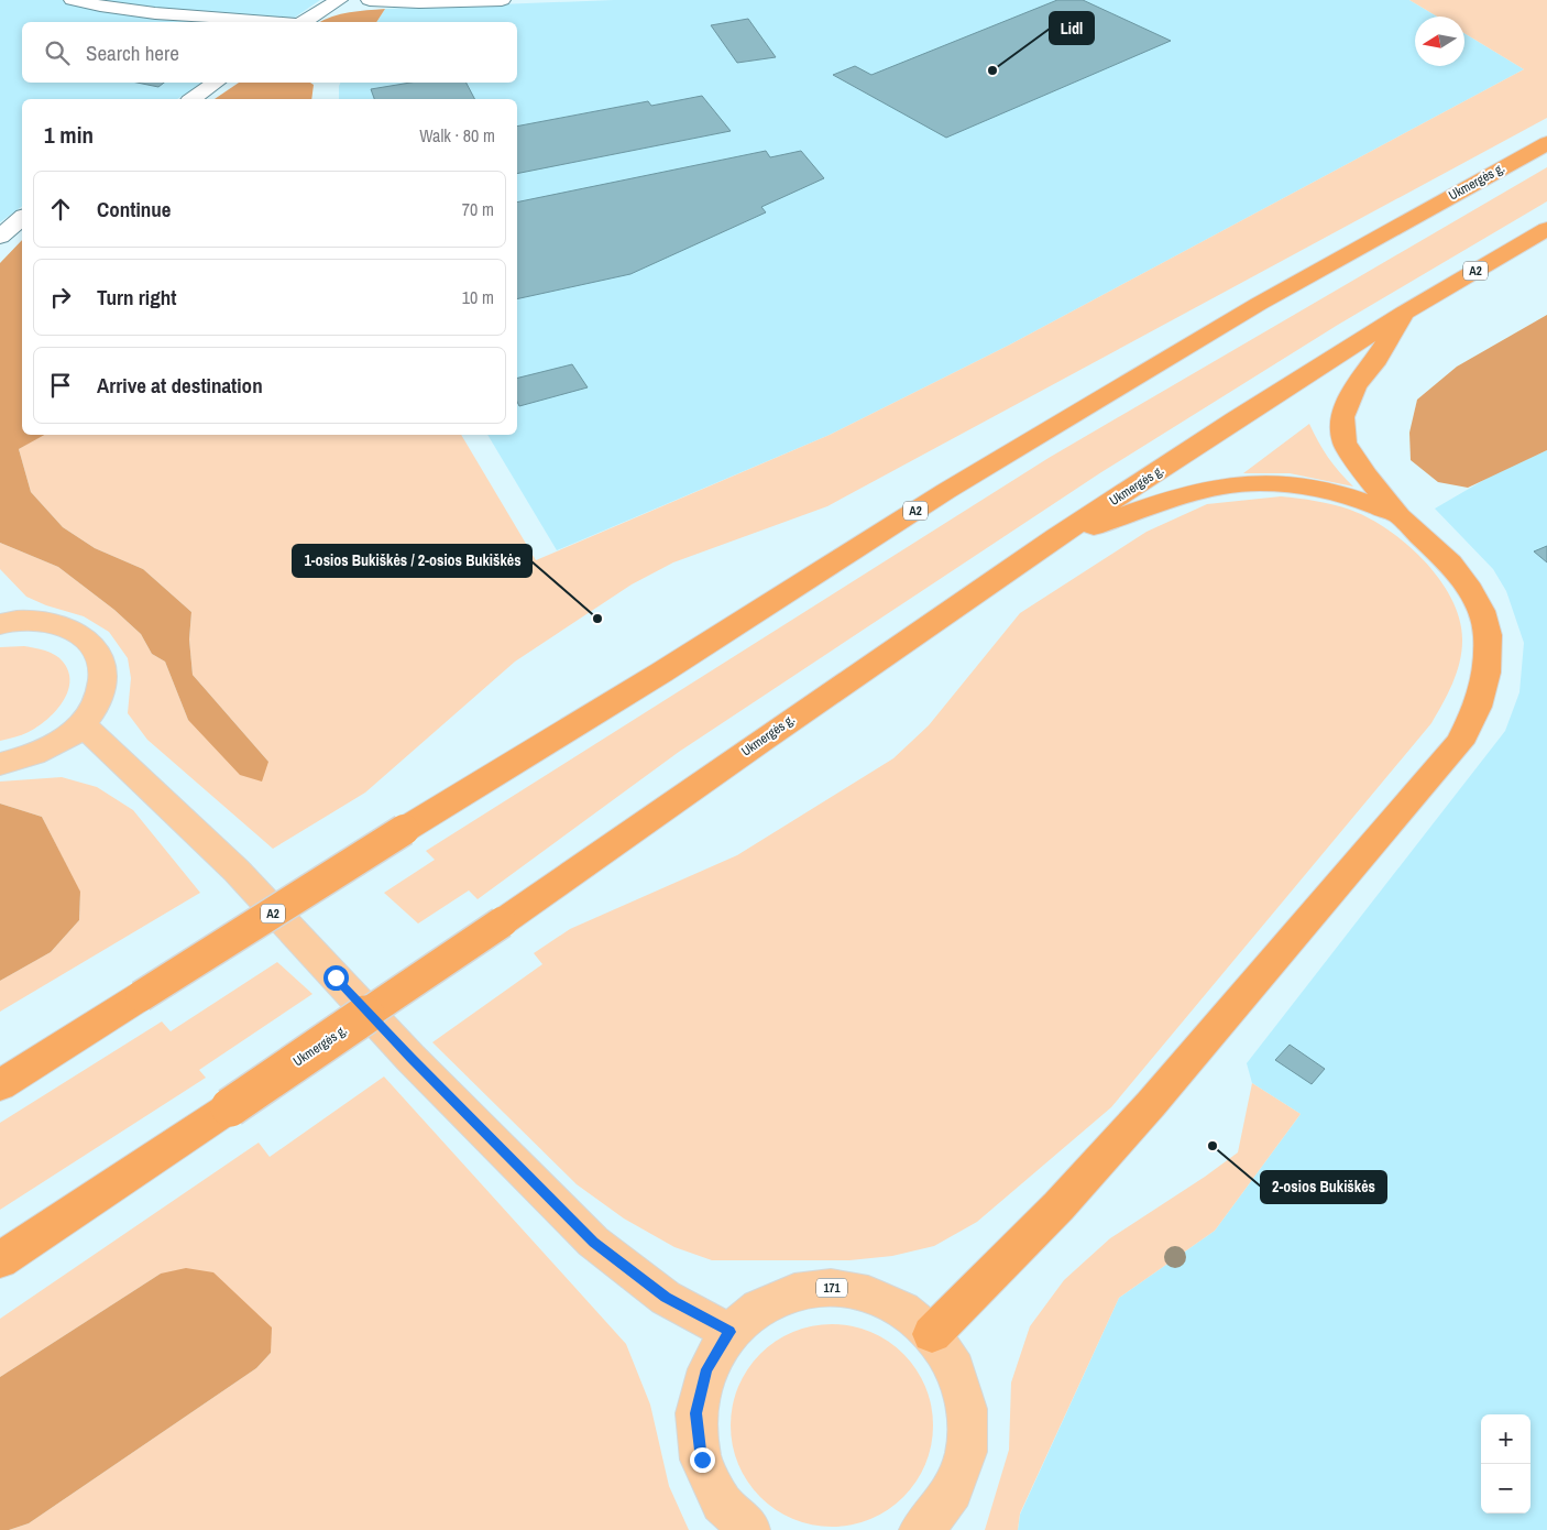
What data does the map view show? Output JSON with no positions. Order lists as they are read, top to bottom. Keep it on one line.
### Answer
{"streets":{"highway":["Ukmergės g.","A2"],"main road":["171"]},"places":["Lidl","1-osios Bukiškės / 2-osios Bukiškės","2-osios Bukiškės"],"north":"left","page":{"search":"Search here","heading":["1 min","Walk · 80 m"],"list":[["Continue","70 m"],["Turn right","10 m"],"Arrive at destination"],"map_buttons":["+","−"]}}
